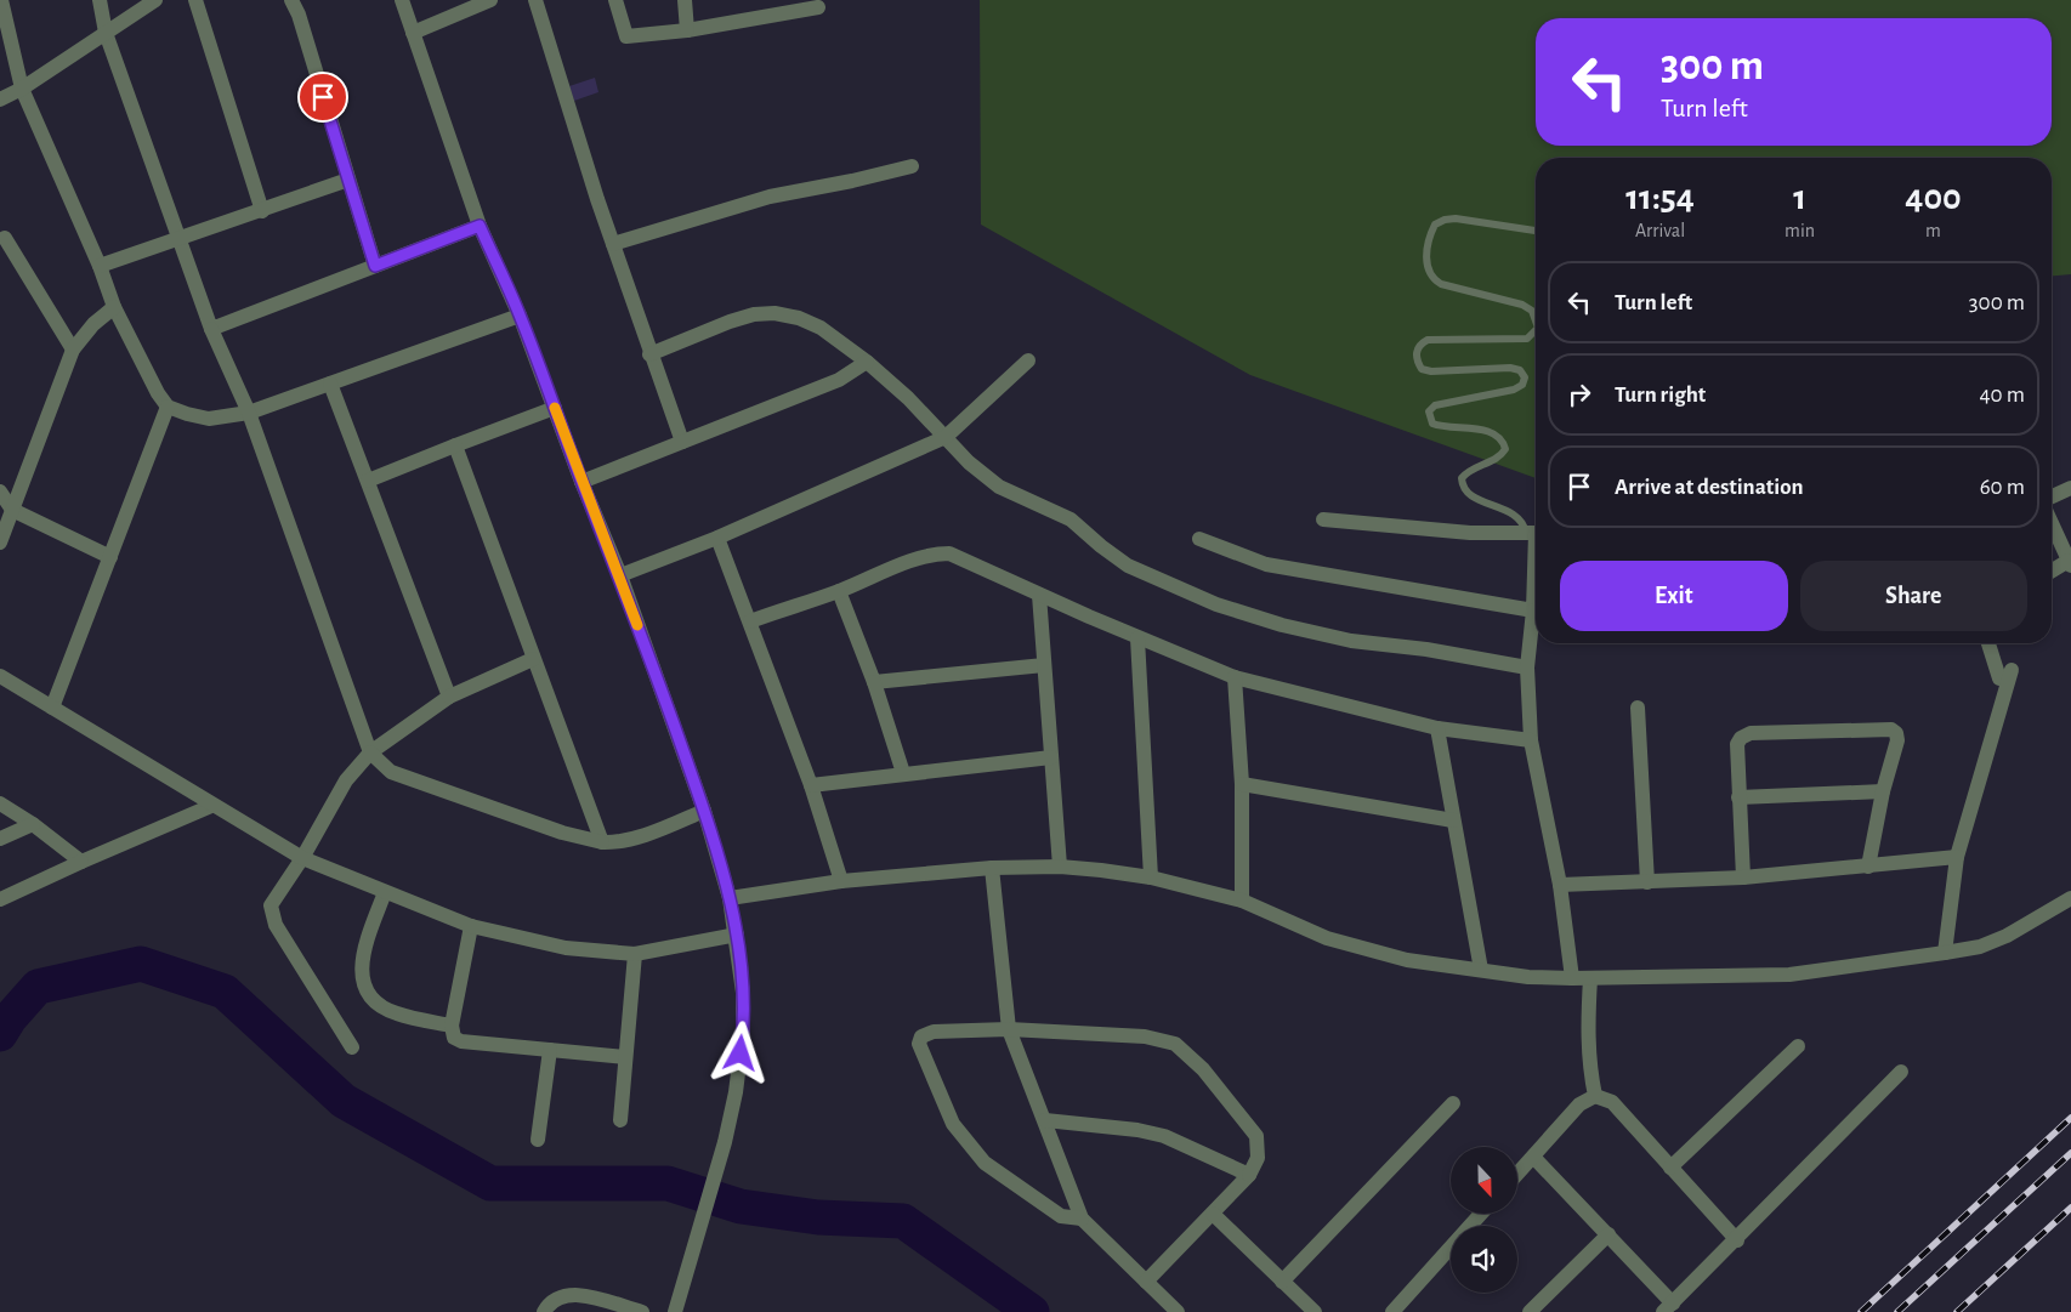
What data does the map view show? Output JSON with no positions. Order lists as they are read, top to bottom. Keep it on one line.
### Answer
{"north":"bottom","page":{"turn":["300 m","Turn left"],"eta":["11:54","Arrival","1","min","400","m"],"list":[{"name":"Turn left","value":"300 m"},{"name":"Turn right","value":"40 m"},{"name":"Arrive at destination","value":"60 m"}],"buttons":["Exit","Share"]}}
